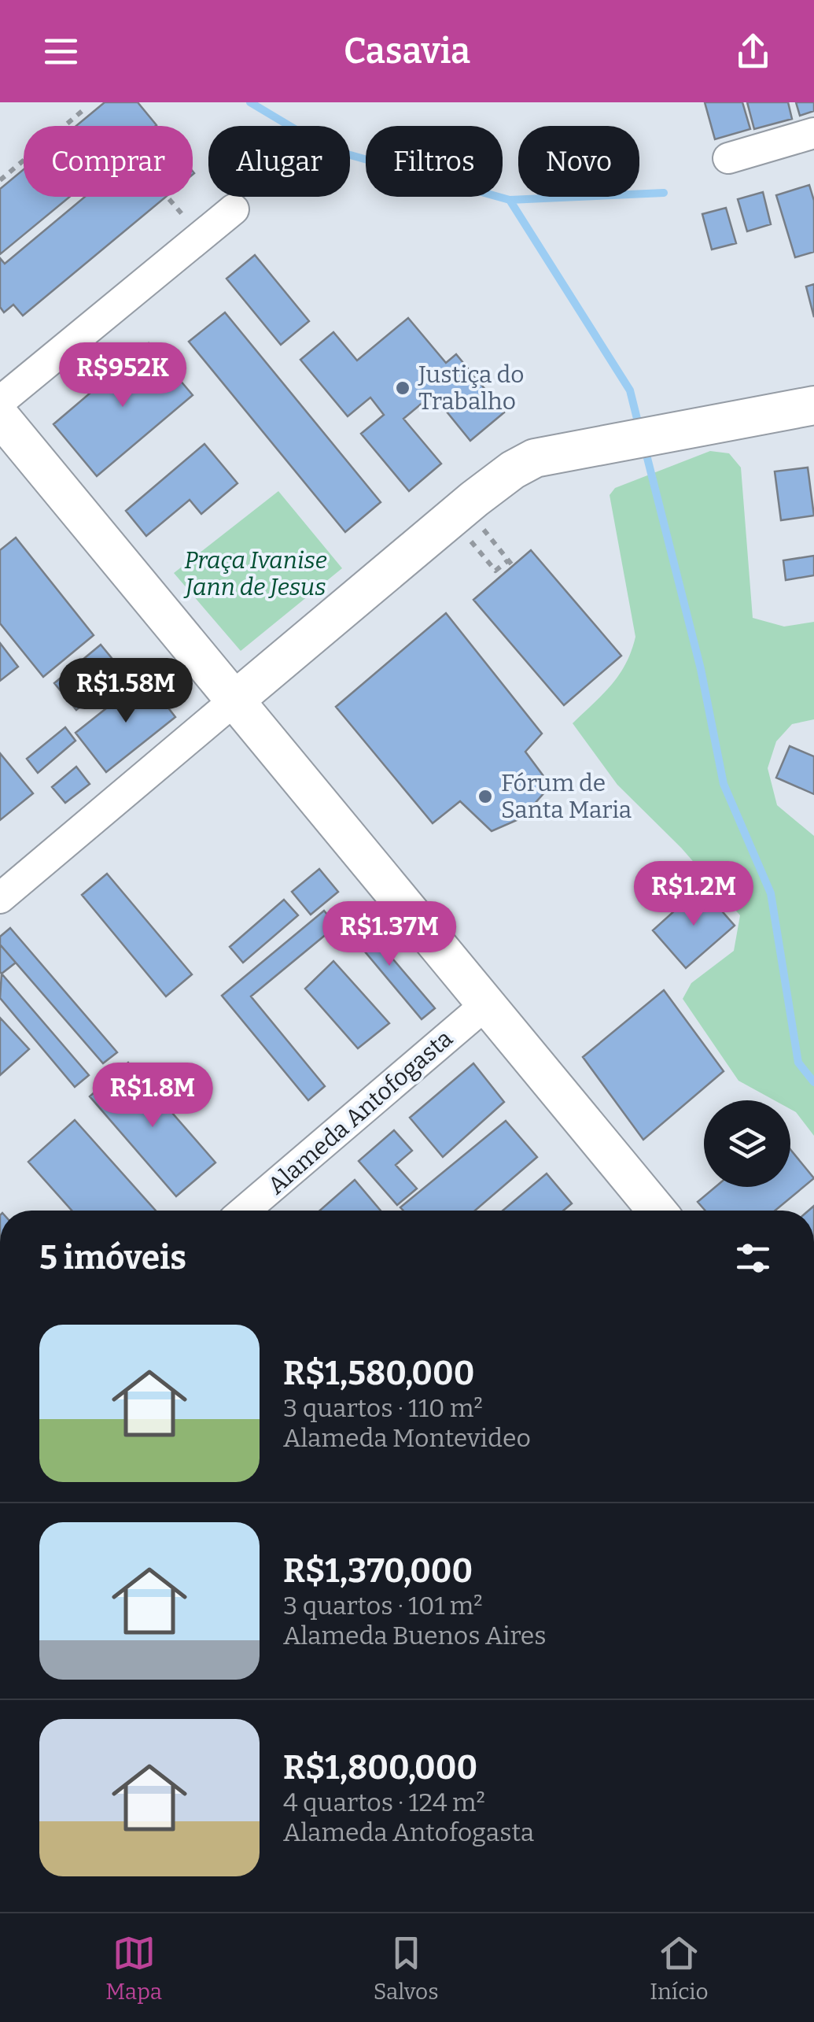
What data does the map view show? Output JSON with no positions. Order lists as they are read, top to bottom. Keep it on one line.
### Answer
{"streets":{"street":["Alameda Antofogasta"]},"parks":["Praça Ivanise Jann de Jesus"],"places":["Justiça do Trabalho","Fórum de Santa Maria"],"page":{"header":"Casavia","chip":["Comprar","Alugar","Filtros","Novo"],"price":["R$952K","R$1.58M","R$1.2M","R$1.37M","R$1.8M"],"heading":"5 imóveis","list":[{"name":"R$1,580,000","note":"3 quartos · 110 m² · Alameda Montevideo"},{"name":"R$1,370,000","note":"3 quartos · 101 m² · Alameda Buenos Aires"},{"name":"R$1,800,000","note":"4 quartos · 124 m² · Alameda Antofogasta"}],"tabs":["Mapa","Salvos","Início"]}}
